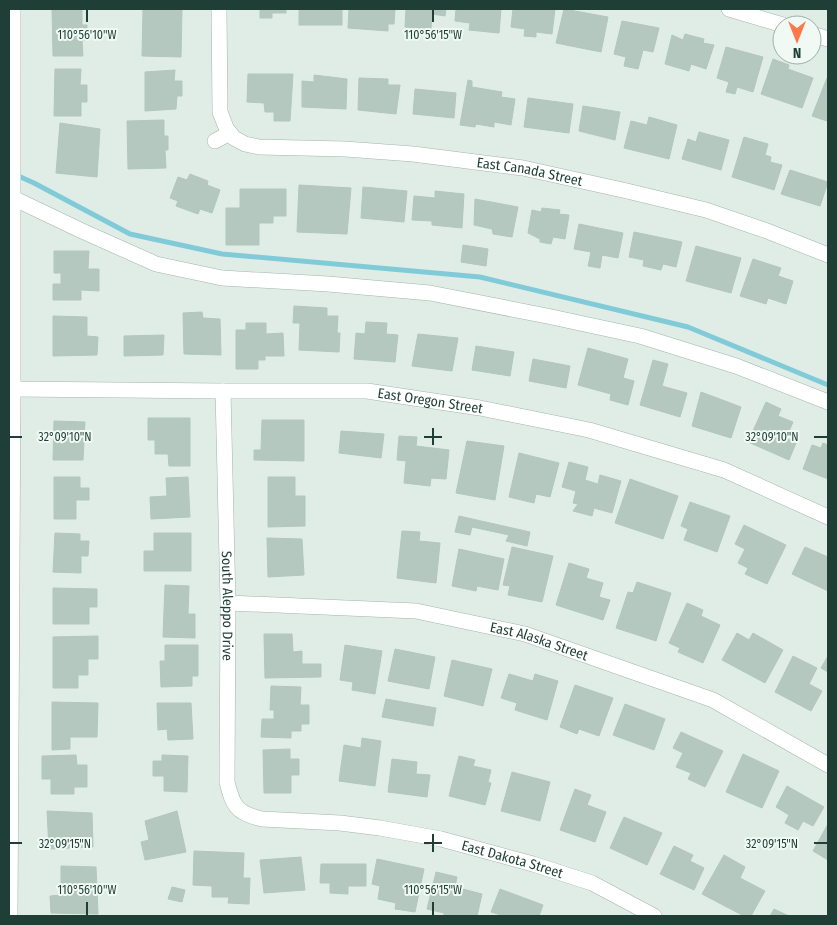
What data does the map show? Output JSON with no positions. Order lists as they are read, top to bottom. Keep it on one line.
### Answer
{"streets":{"street":["East Canada Street","East Oregon Street","South Aleppo Drive","East Alaska Street","East Dakota Street"]},"crossings":[["East Oregon Street","South Aleppo Drive"],["South Aleppo Drive","East Alaska Street"],["South Aleppo Drive","East Dakota Street"]],"north":"bottom","coordinates":["110°56'10\"W","110°56'15\"W","32°09'10\"N","32°09'15\"N"]}
